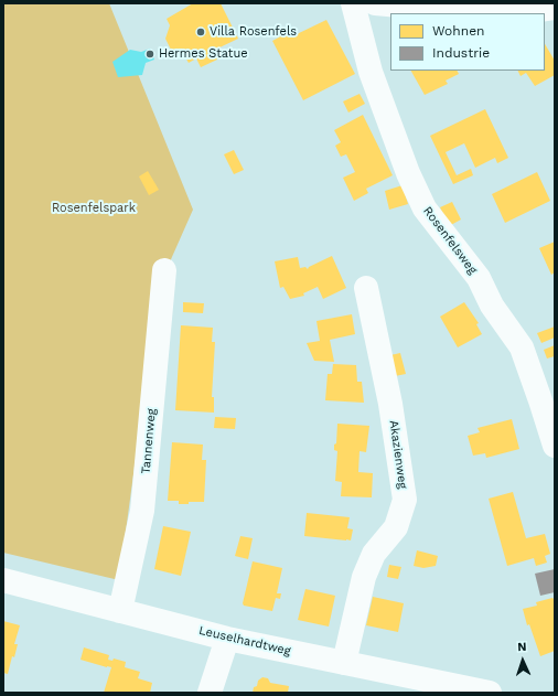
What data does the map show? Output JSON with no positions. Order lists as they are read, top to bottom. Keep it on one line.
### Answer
{"streets":{"street":["Rosenfelsweg","Tannenweg","Akazienweg","Leuselhardtweg"]},"crossings":[["Tannenweg","Leuselhardtweg"],["Akazienweg","Leuselhardtweg"]],"parks":["Rosenfelspark"],"places":["Villa Rosenfels","Hermes Statue"],"legend":["Wohnen","Industrie"],"north":"top"}
